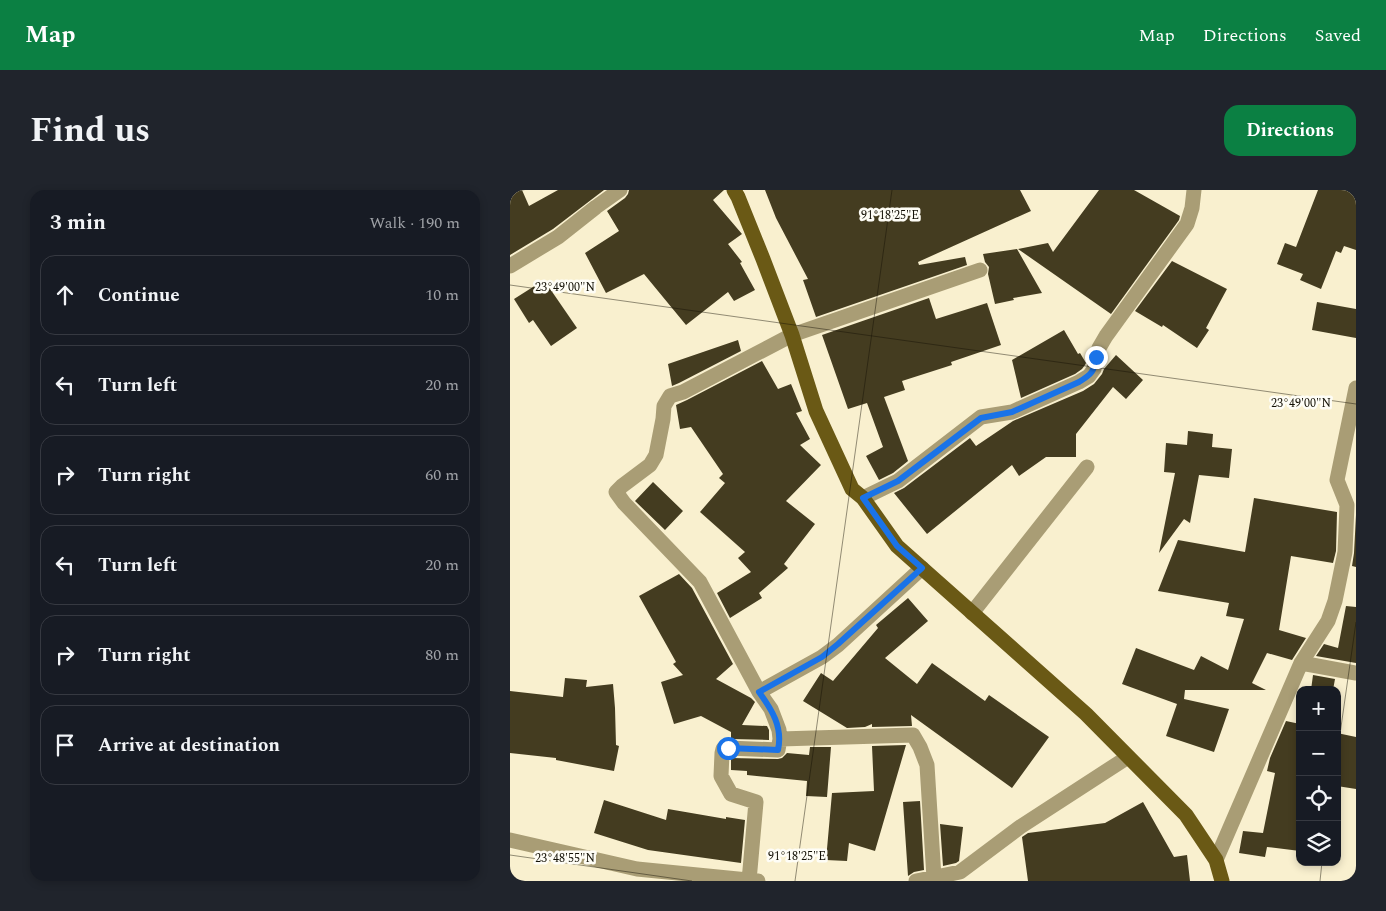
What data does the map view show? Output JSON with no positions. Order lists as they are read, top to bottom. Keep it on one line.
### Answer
{"page":{"header":"Map","nav":["Map","Directions","Saved"],"title":"Find us","buttons":"Directions","heading":["3 min","Walk · 190 m"],"list":[["Continue","10 m"],["Turn left","20 m"],["Turn right","60 m"],["Turn left","20 m"],["Turn right","80 m"],"Arrive at destination"],"map_buttons":["+","−"]},"coordinates":["91°18'25\"E","23°49'00\"N","23°48'55\"N"]}
